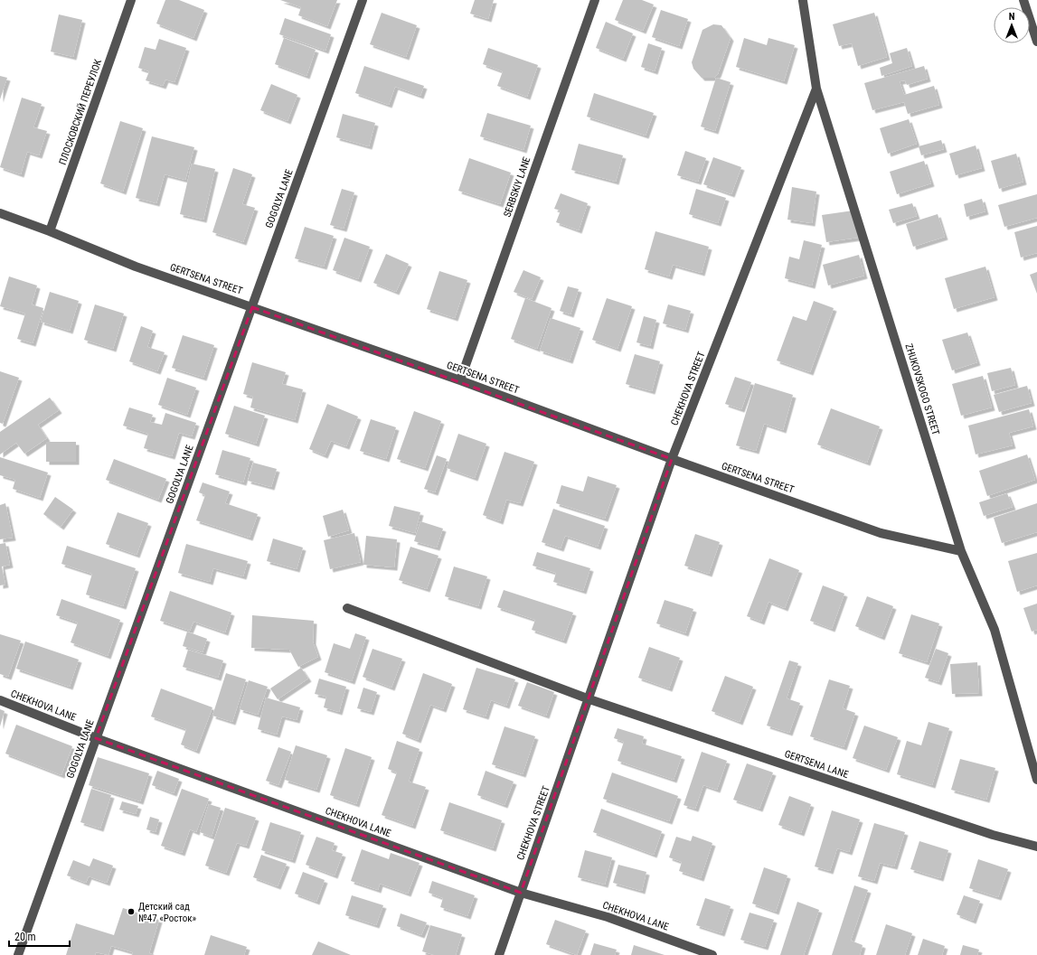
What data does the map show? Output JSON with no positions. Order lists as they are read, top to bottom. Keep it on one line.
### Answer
{"streets":{"street":["ПЛОСКОВСКИЙ ПЕРЕУЛОК","SERBSKIY LANE","GOGOLYA LANE","GERTSENA STREET","CHEKHOVA STREET","ZHUKOVSKOGO STREET","CHEKHOVA LANE","GERTSENA LANE"]},"crossings":[["ПЛОСКОВСКИЙ ПЕРЕУЛОК","GERTSENA STREET"],["SERBSKIY LANE","GERTSENA STREET"],["GOGOLYA LANE","GERTSENA STREET"],["GOGOLYA LANE","CHEKHOVA LANE"],["GERTSENA STREET","CHEKHOVA STREET"],["GERTSENA STREET","ZHUKOVSKOGO STREET"],["CHEKHOVA STREET","ZHUKOVSKOGO STREET"],["CHEKHOVA STREET","CHEKHOVA LANE"],["CHEKHOVA STREET","GERTSENA LANE"]],"places":["Детский сад №47 «Росток»"],"scale_bar":"20 m","north":"top"}
